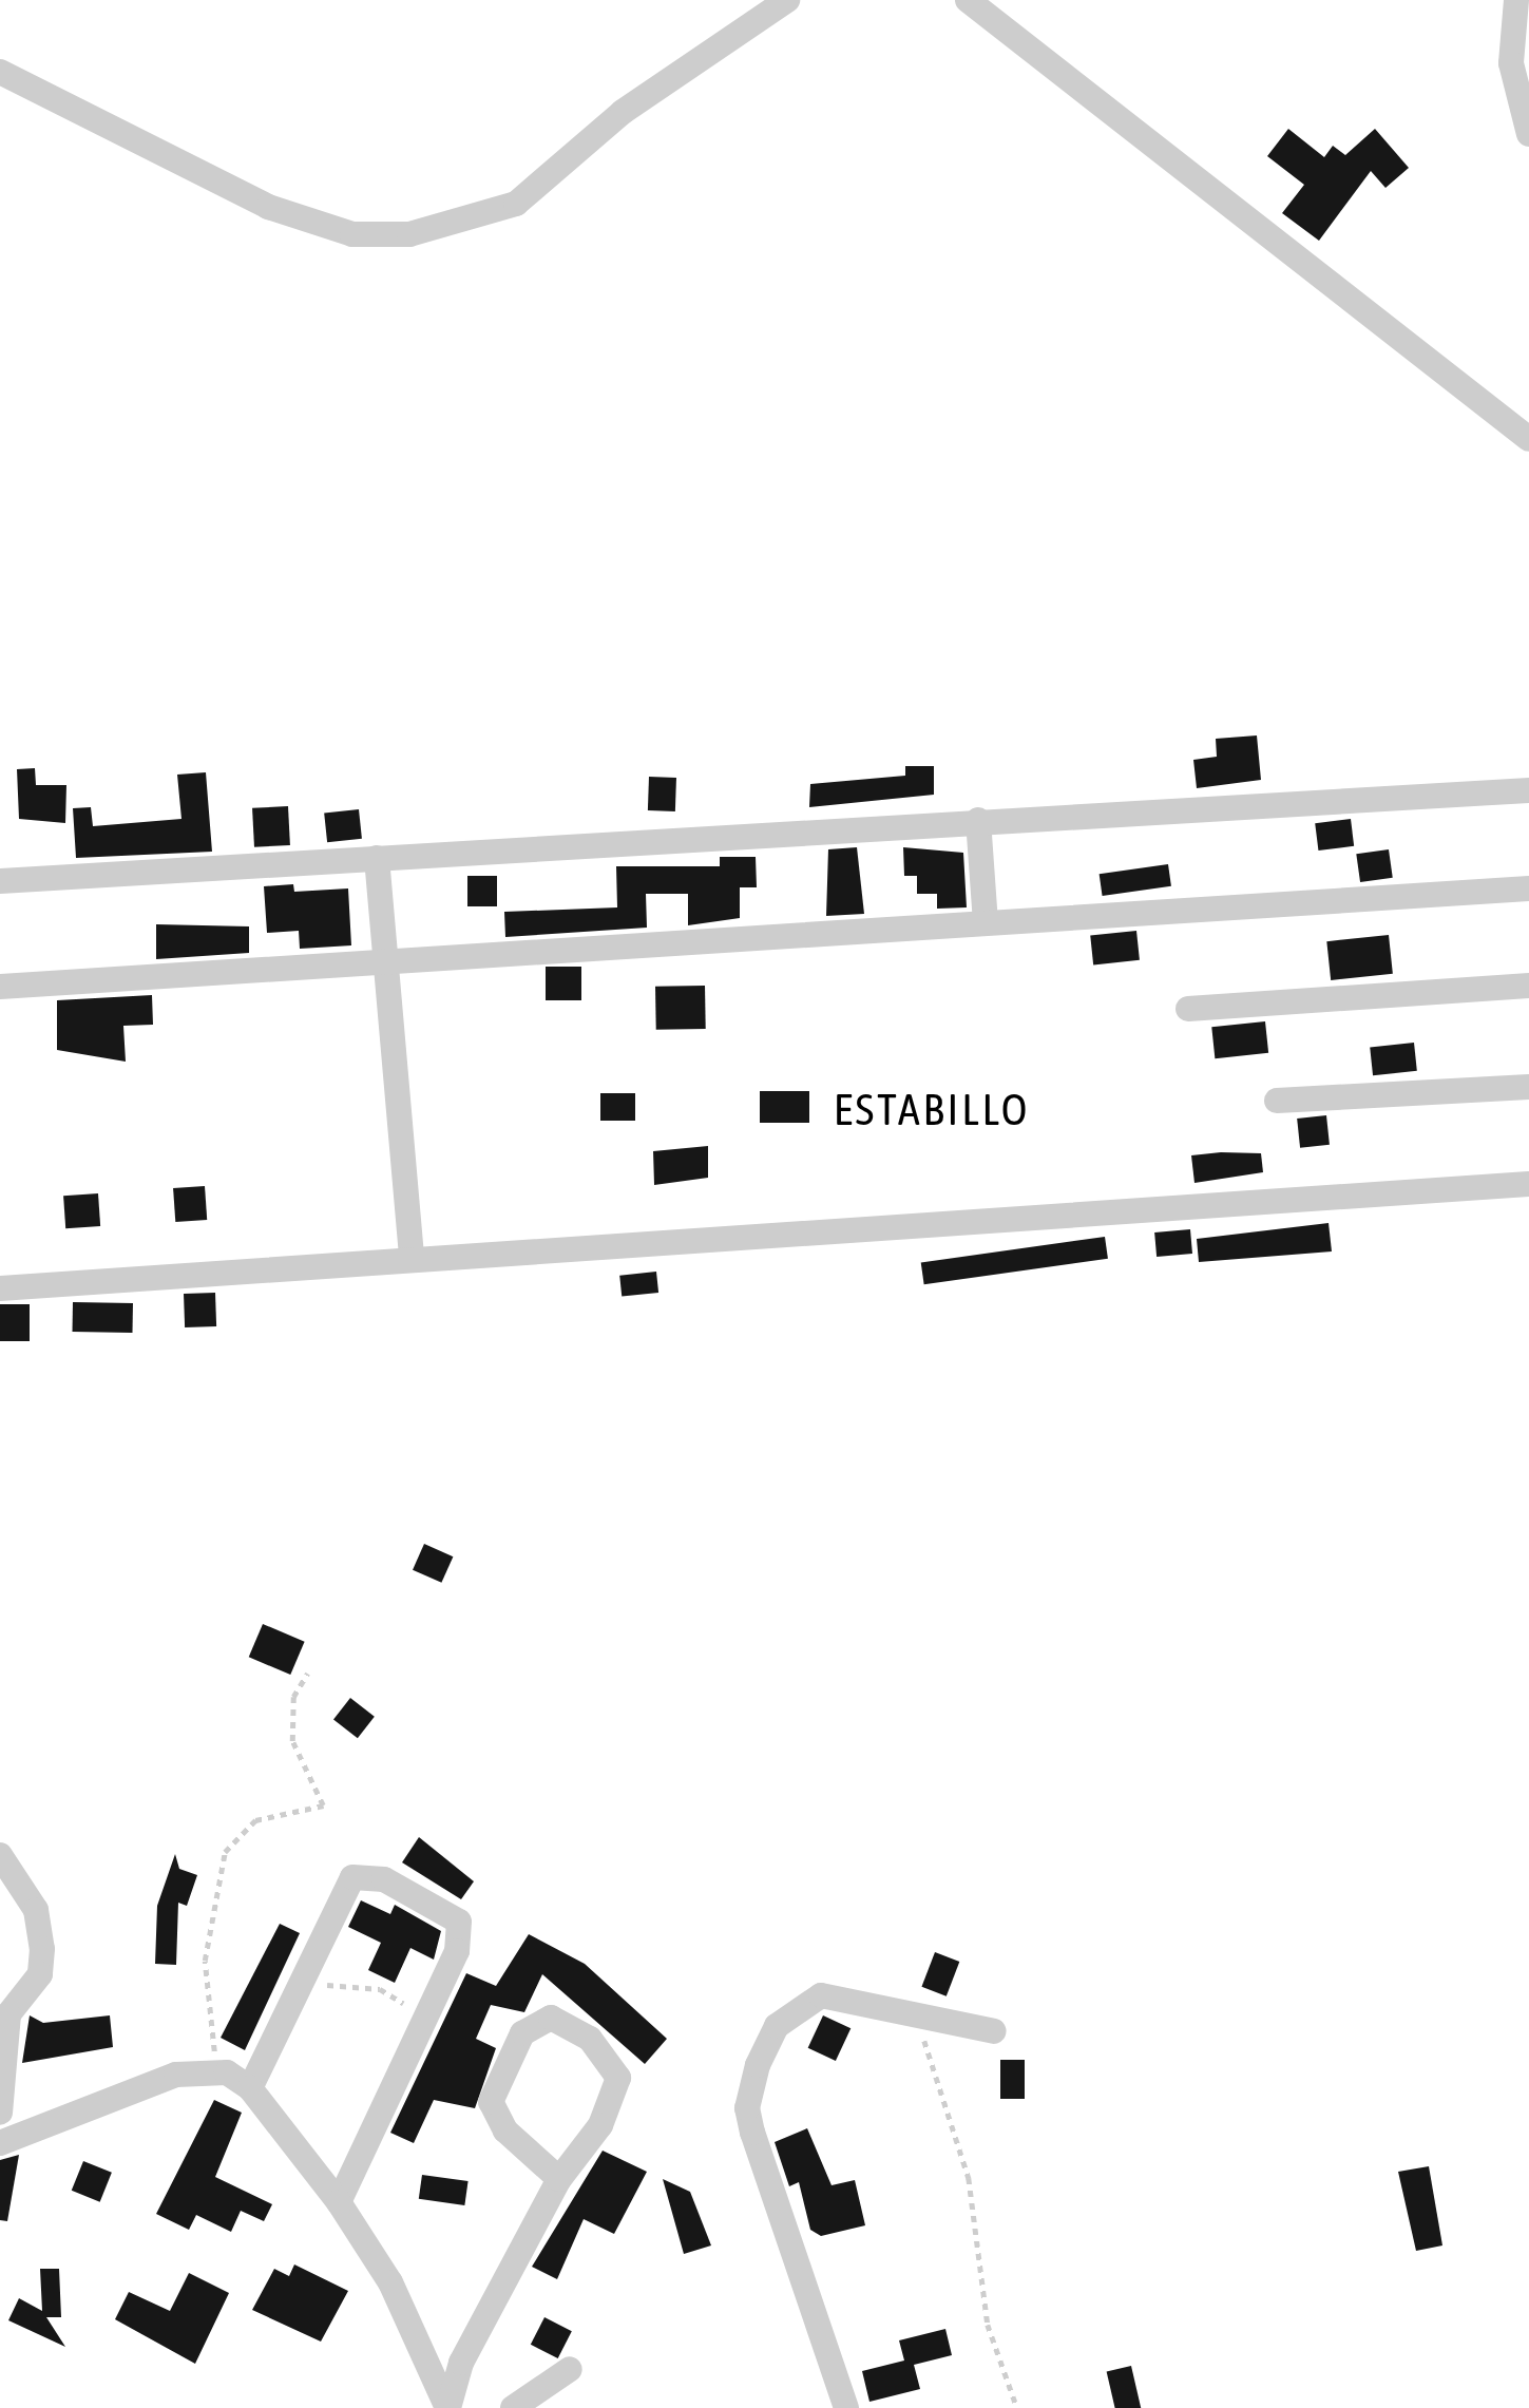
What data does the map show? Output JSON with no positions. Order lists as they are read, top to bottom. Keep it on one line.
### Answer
{"districts":["ESTABILLO"]}
